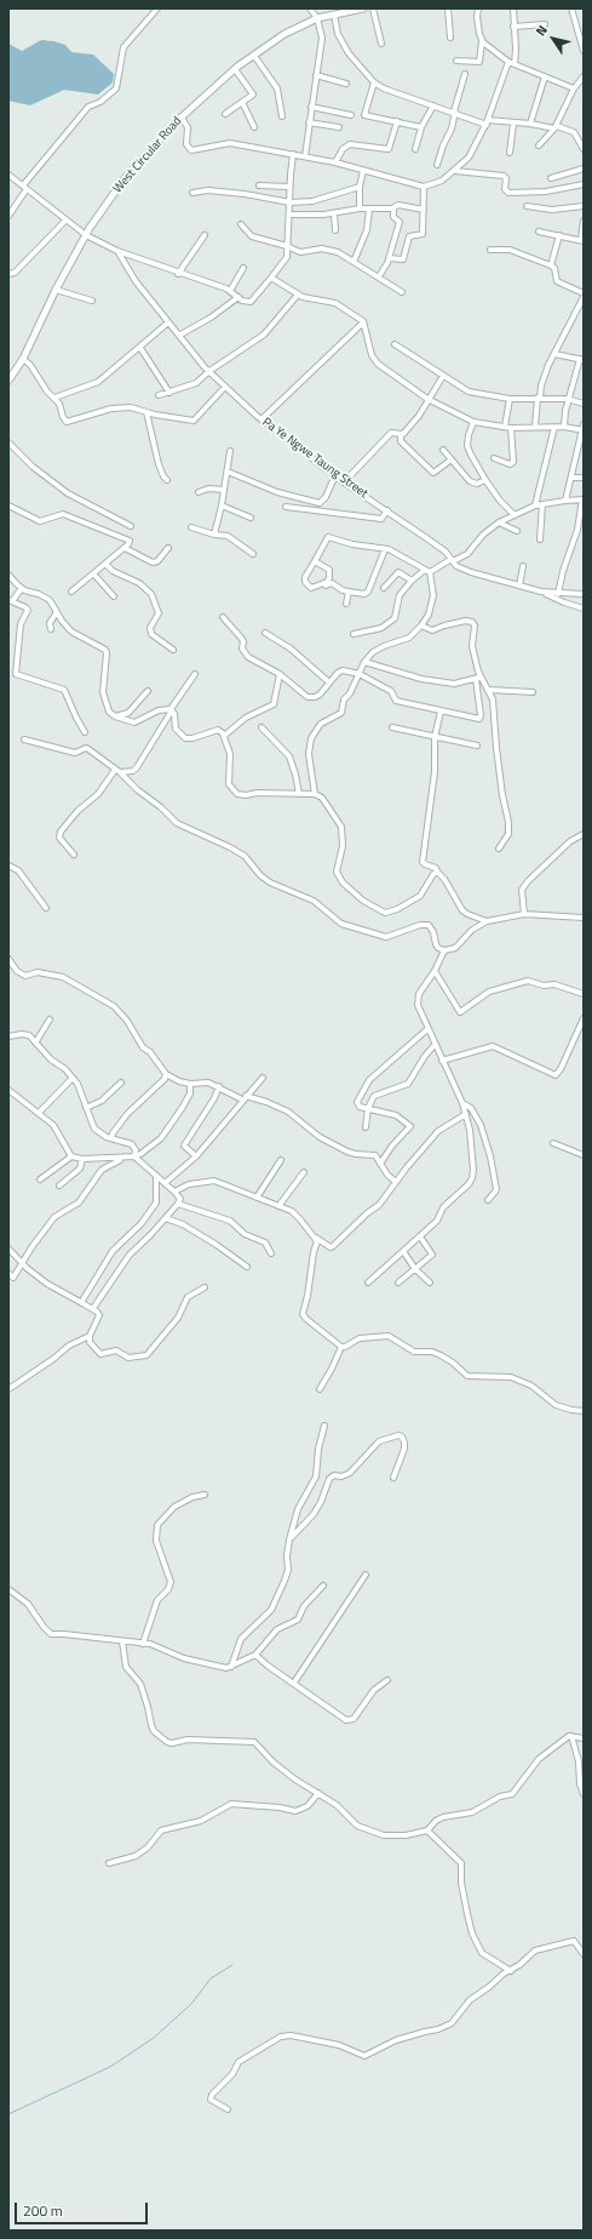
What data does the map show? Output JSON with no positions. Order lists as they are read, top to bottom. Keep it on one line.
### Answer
{"streets":{"street":["West Circular Road","Pa Ye Ngwe Taung Street"]},"scale_bar":"200 m","north":"top left"}
